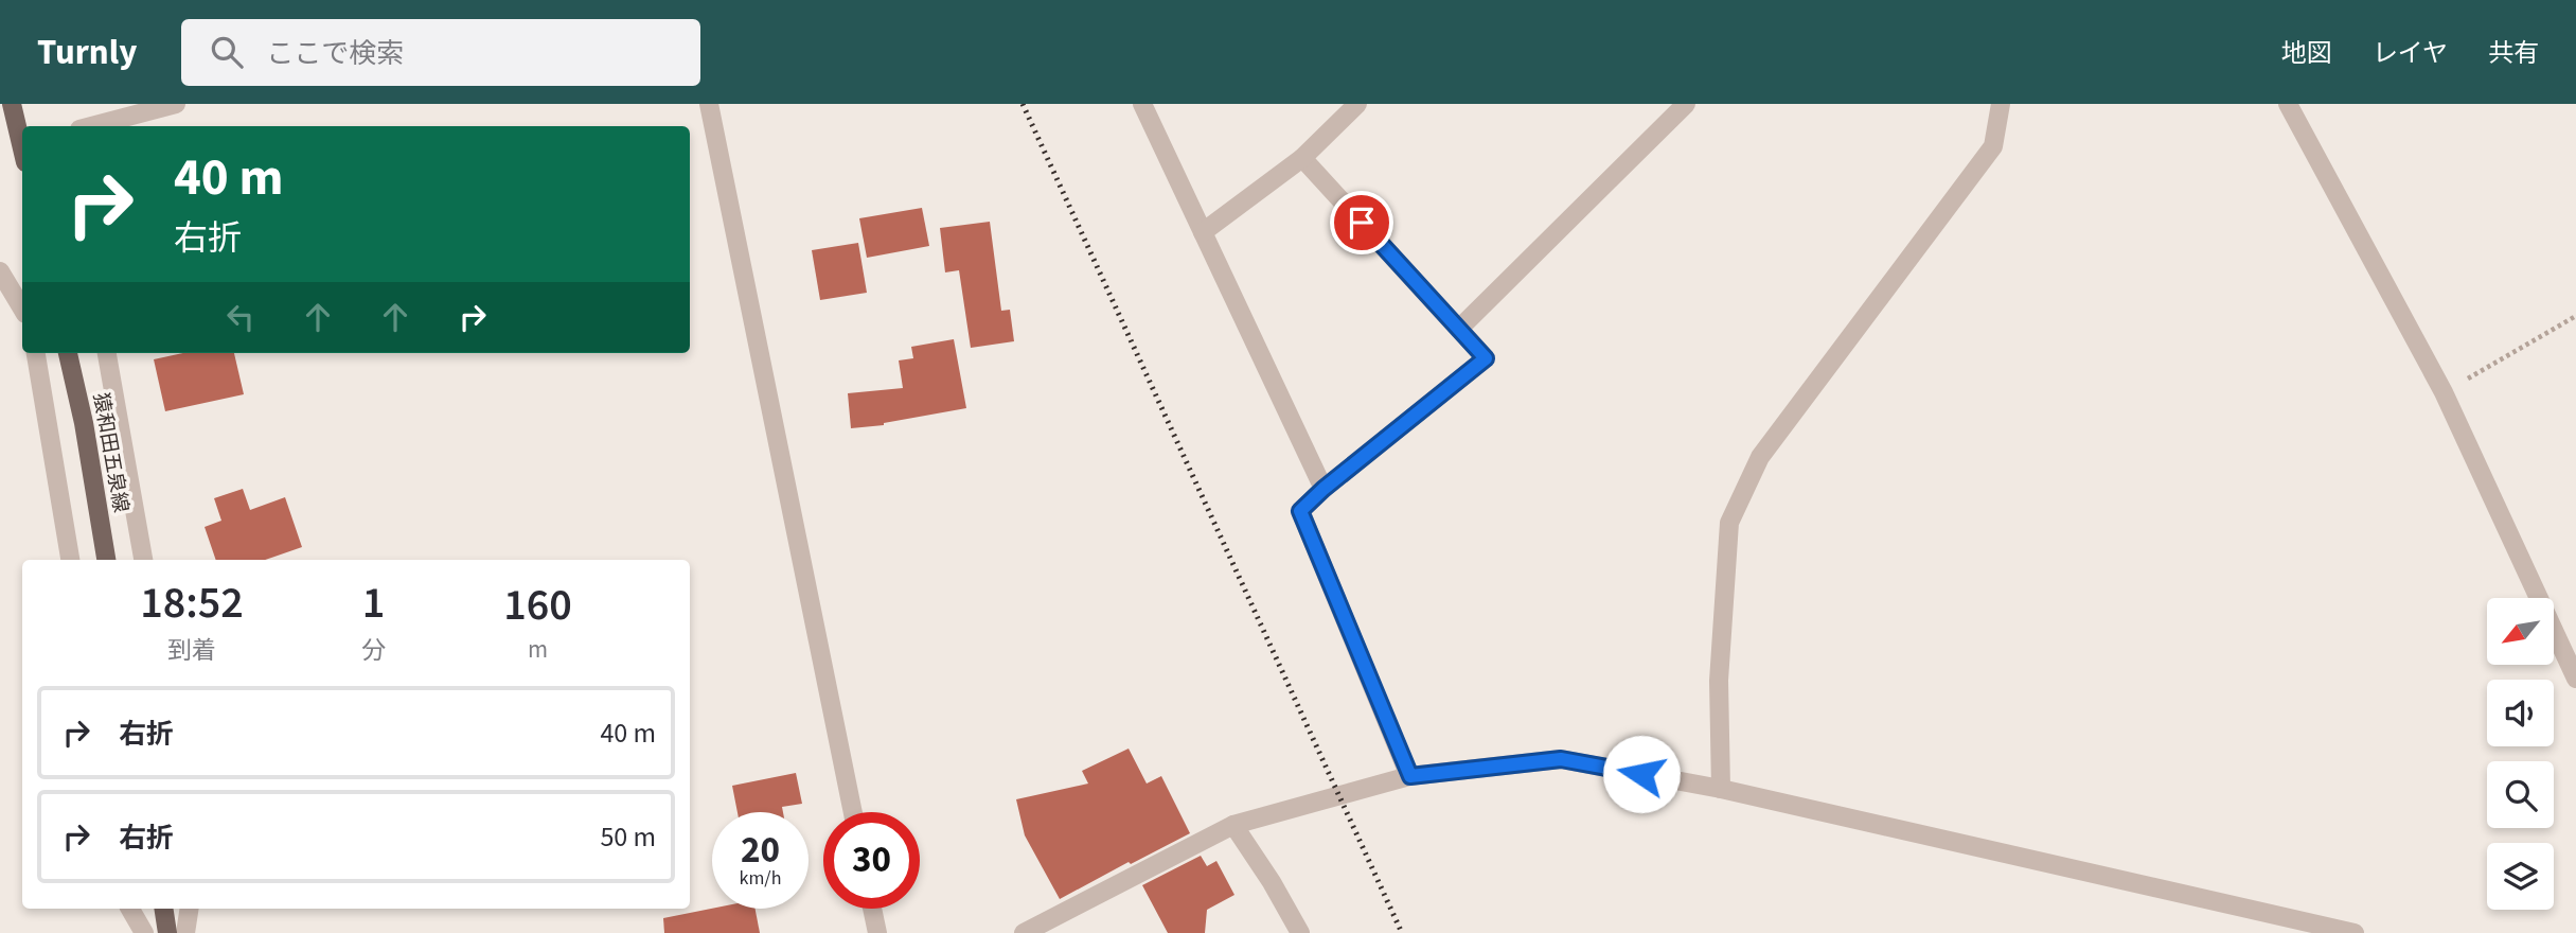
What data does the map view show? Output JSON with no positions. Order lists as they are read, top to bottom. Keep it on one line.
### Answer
{"streets":{"main road":["猿和田五泉線"]},"north":"bottom left","page":{"header":"Turnly","search":"ここで検索","nav":["地図","レイヤ","共有"],"turn":["40 m","右折"],"eta":["18:52","到着","1","分","160","m"],"list":[{"name":"右折","value":"40 m"},{"name":"右折","value":"50 m"}],"speed":"20 km/h","limit":"30"}}
